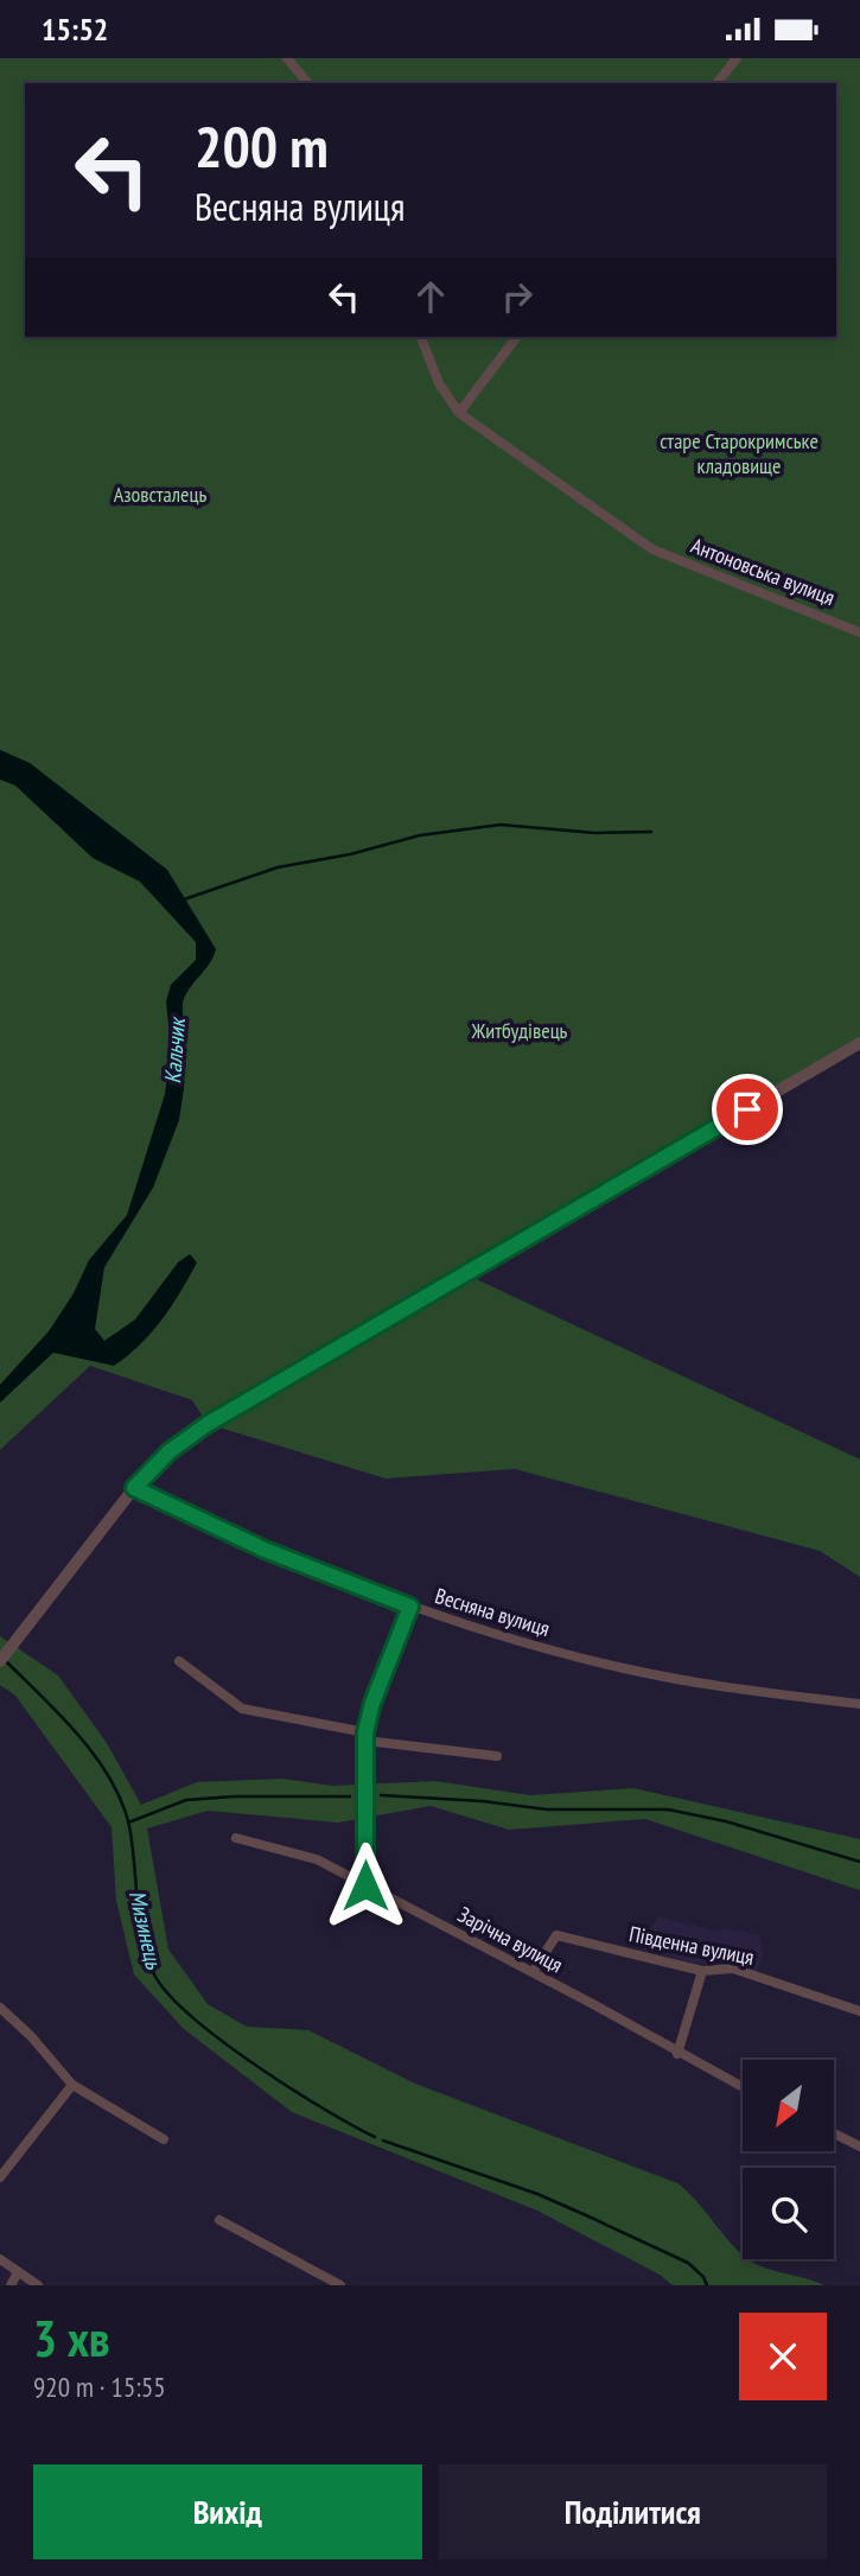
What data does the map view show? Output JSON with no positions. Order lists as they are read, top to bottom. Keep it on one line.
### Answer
{"streets":{"street":["Антоновська вулиця","Весняна вулиця","Зарічна вулиця","Південна вулиця"]},"crossings":[["Зарічна вулиця","Південна вулиця"]],"water":["Кальчик","Мизинець"],"parks":["старе Старокримське кладовище","Азовсталець","Житбудівець"],"north":"bottom left","page":{"status":"15:52","turn":["200 m","Весняна вулиця"],"heading":["3 хв","920 m · 15:55"],"buttons":["Вихід","Поділитися"]}}
